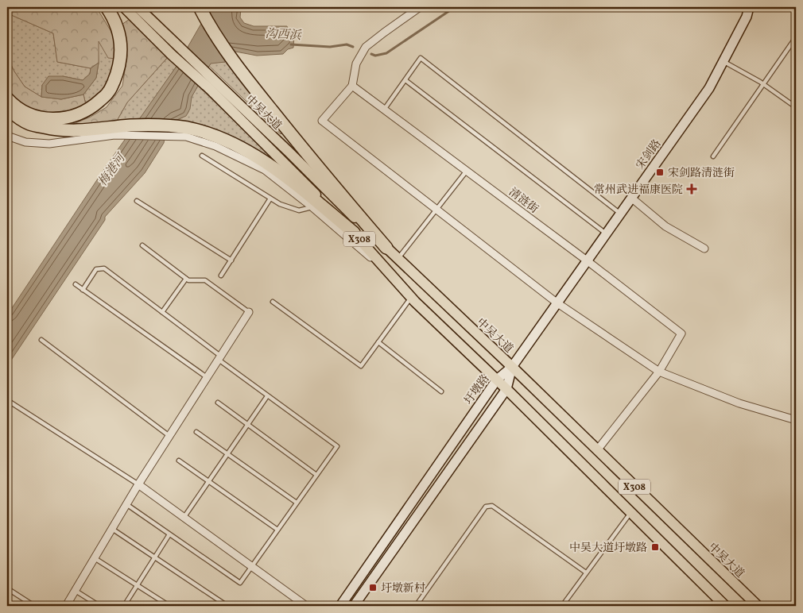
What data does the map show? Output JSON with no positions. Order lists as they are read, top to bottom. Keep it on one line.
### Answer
{"streets":{"main road":["中吴大道","宋剑路","X308","圩墩路"],"street":["清涟街"]},"crossings":[["中吴大道","宋剑路"],["中吴大道","X308"],["中吴大道","圩墩路"],["宋剑路","清涟街"],["宋剑路","圩墩路"]],"water":["沟西浜","梅港河"],"places":{"transit":["宋剑路清涟街","中吴大道圩墩路","圩墩新村"],"health":["常州武进福康医院"]}}
